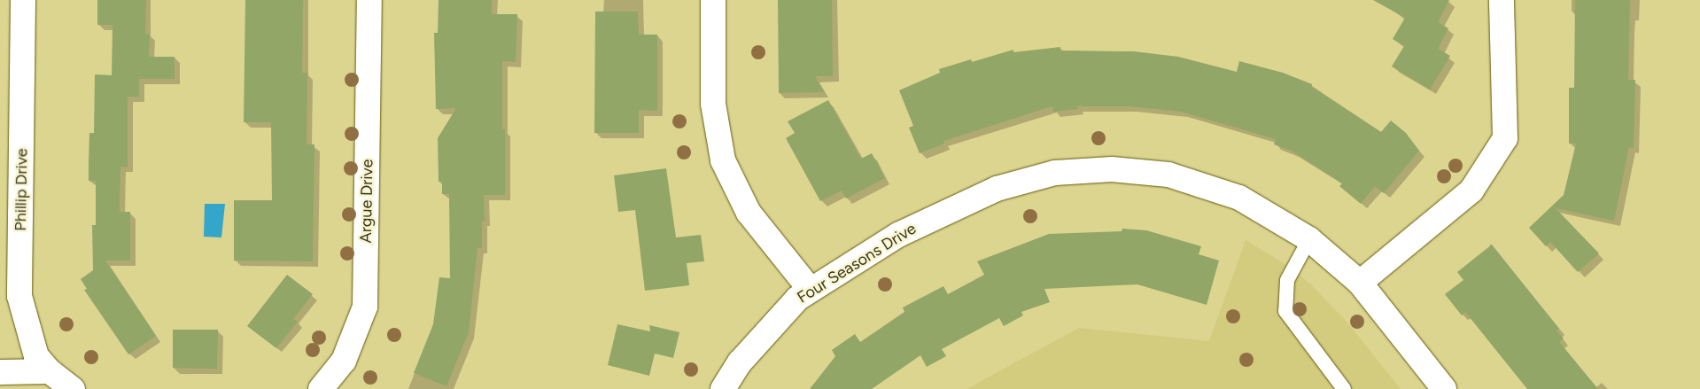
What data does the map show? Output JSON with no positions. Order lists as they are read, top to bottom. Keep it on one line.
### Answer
{"streets":{"street":["Phillip Drive","Argue Drive","Four Seasons Drive"]}}
